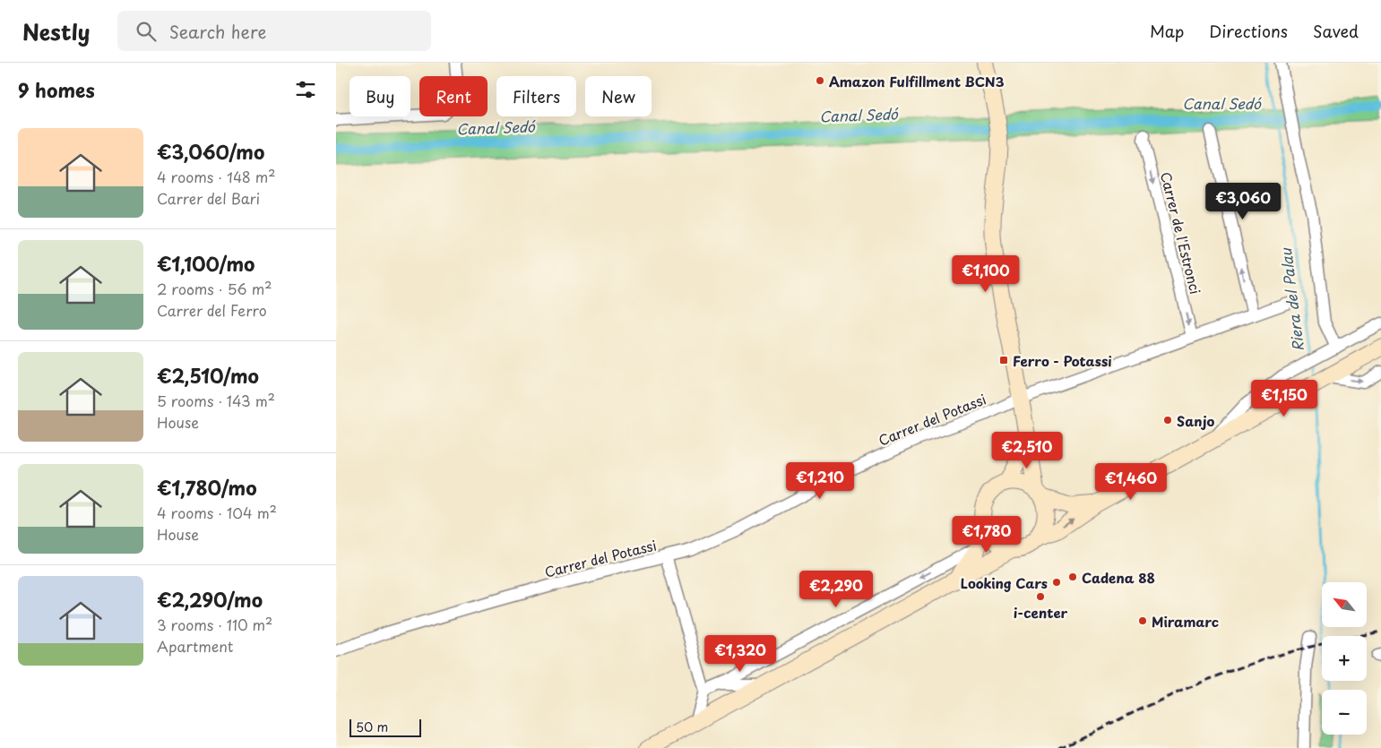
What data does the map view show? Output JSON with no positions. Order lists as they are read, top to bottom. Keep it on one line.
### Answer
{"streets":{"street":["Carrer de l'Estronci","Carrer del Potassi"]},"crossings":[["Carrer de l'Estronci","Carrer del Potassi"]],"water":["Canal Sedó","Riera del Palau"],"places":{"other":["Amazon Fulfillment BCN3","Sanjo","Cadena 88","Looking Cars","i-center","Miramarc"],"transit":["Ferro - Potassi"]},"scale_bar":"50 m","north":"top left","page":{"header":"Nestly","search":"Search here","nav":["Map","Directions","Saved"],"heading":"9 homes","chip":["Buy","Rent","Filters","New"],"list":[{"name":"€3,060/mo","note":"4 rooms · 148 m² · Carrer del Bari"},{"name":"€1,100/mo","note":"2 rooms · 56 m² · Carrer del Ferro"},{"name":"€2,510/mo","note":"5 rooms · 143 m² · House"},{"name":"€1,780/mo","note":"4 rooms · 104 m² · House"},{"name":"€2,290/mo","note":"3 rooms · 110 m² · Apartment"}],"price":["€3,060","€1,100","€1,150","€2,510","€1,210","€1,460","€1,780","€2,290","€1,320"],"map_buttons":["+","−"],"scale":"50 m"}}
